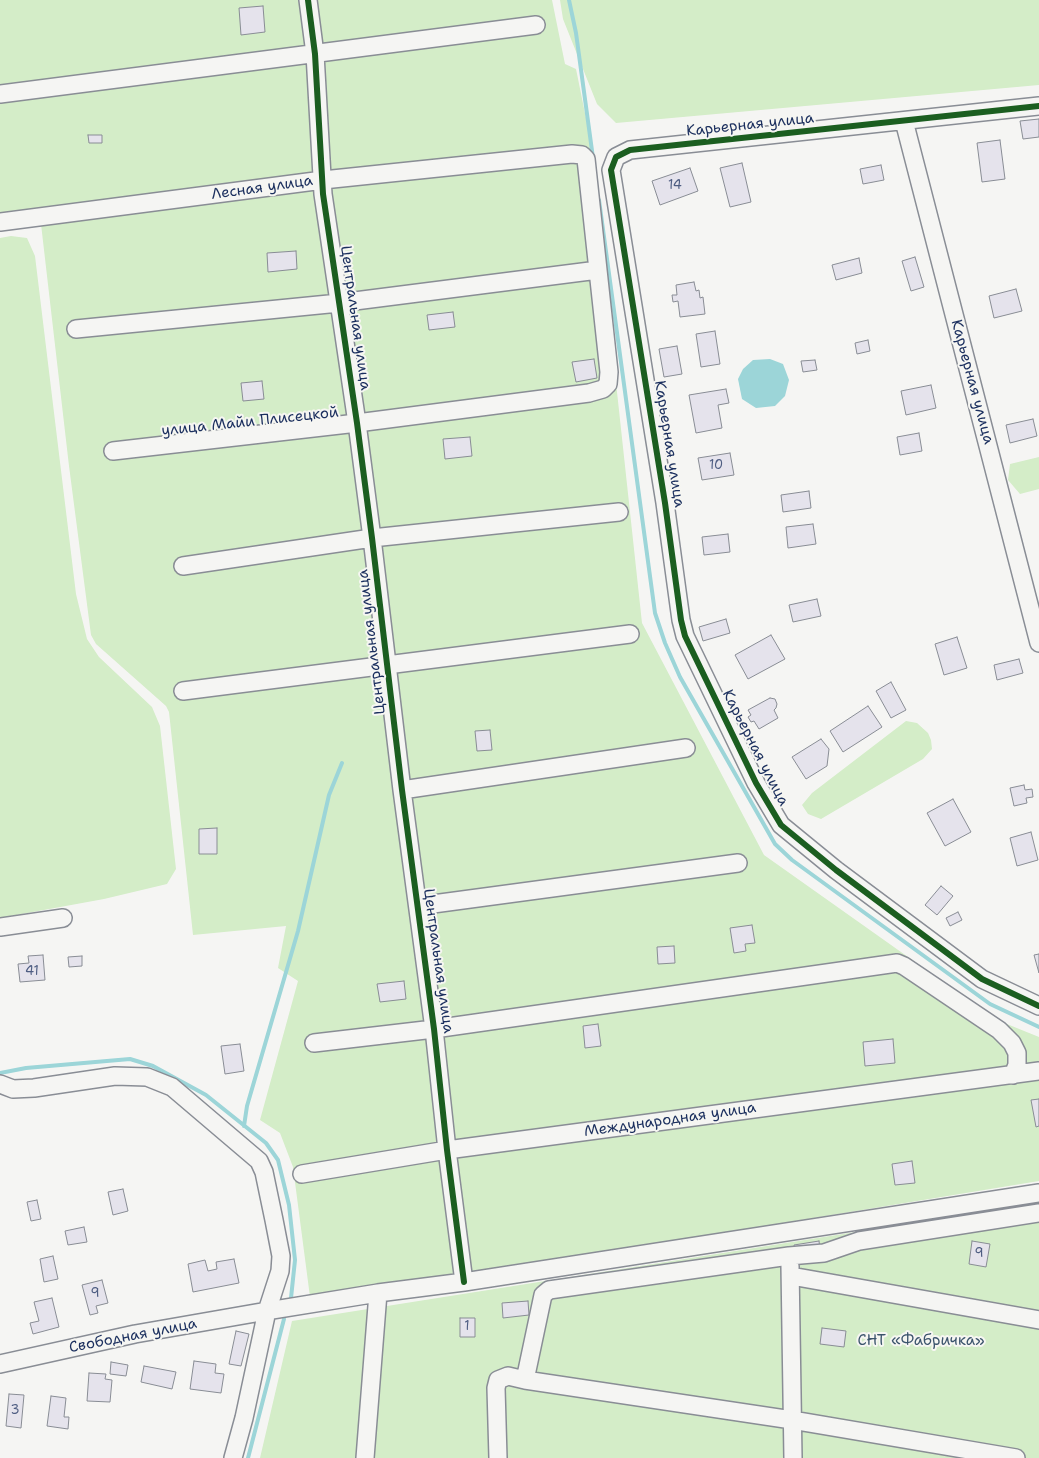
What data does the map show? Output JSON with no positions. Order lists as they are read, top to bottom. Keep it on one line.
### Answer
{"streets":{"street":["Карьерная улица","Лесная улица","Центральная улица","улица Майи Плисецкой","Международная улица","Свободная улица"]},"crossings":[["Лесная улица","Центральная улица"],["Лесная улица","улица Майи Плисецкой"],["Центральная улица","улица Майи Плисецкой"],["Центральная улица","Международная улица"],["Центральная улица","Свободная улица"]],"parks":["СНТ «Фабричка»"],"house_numbers":["14","10","41","9","9","1","3"]}
